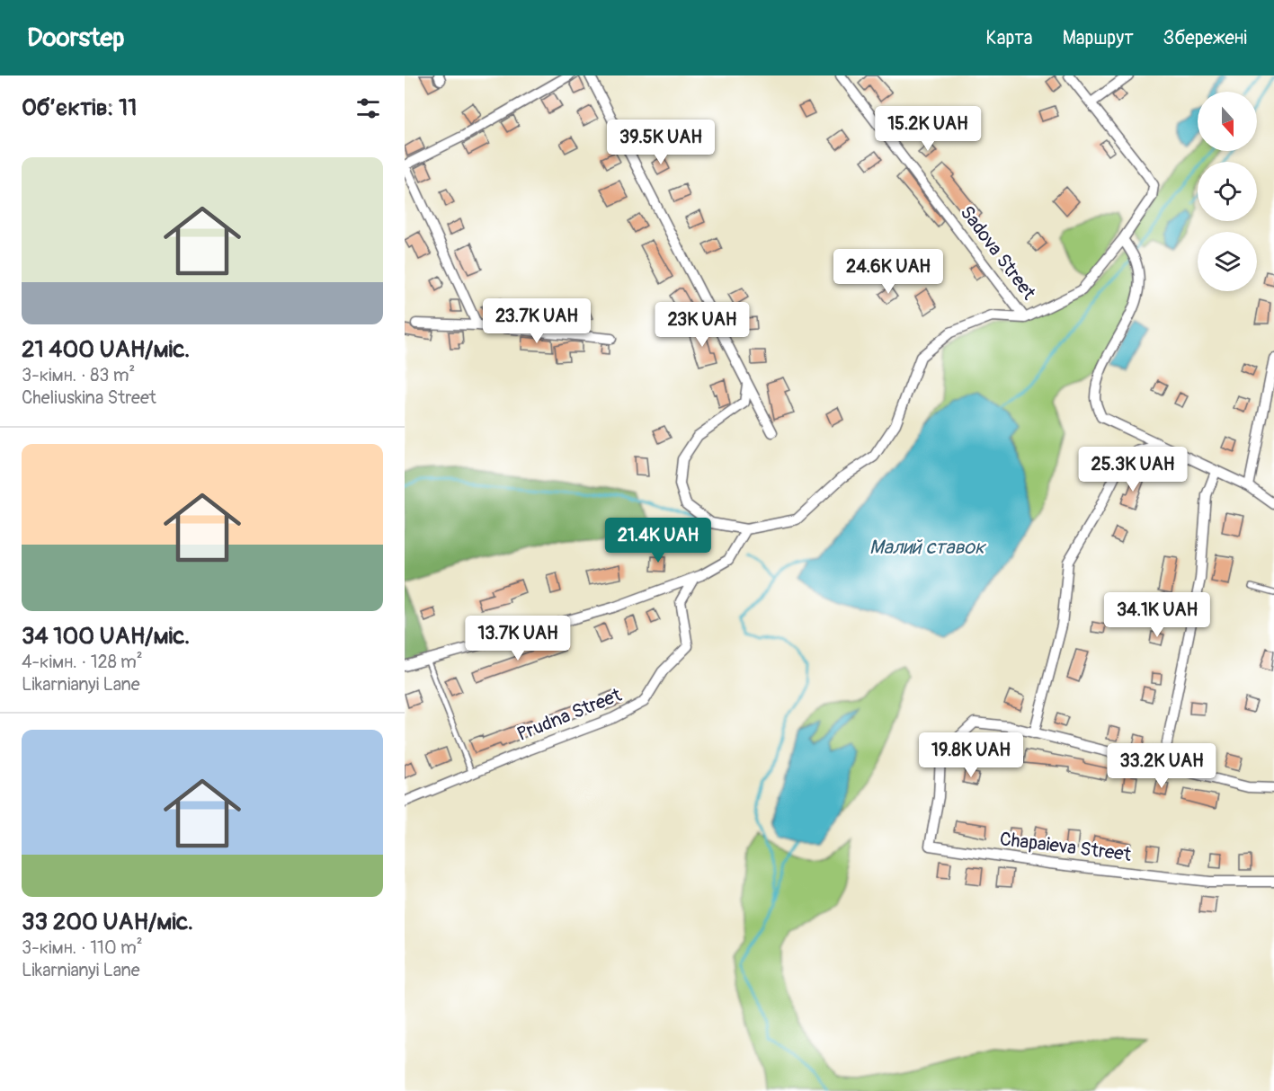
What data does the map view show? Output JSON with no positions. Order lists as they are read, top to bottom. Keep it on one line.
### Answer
{"streets":{"street":["Sadova Street","Prudna Street","Chapaieva Street"]},"water":["Малий ставок"],"north":"bottom","page":{"header":"Doorstep","nav":["Карта","Маршрут","Збережені"],"heading":"Об’єктів: 11","price":["15.2K UAH","39.5K UAH","24.6K UAH","23.7K UAH","23K UAH","25.3K UAH","21.4K UAH","34.1K UAH","13.7K UAH","19.8K UAH","33.2K UAH"],"list":[{"name":"21 400 UAH/міс.","note":"3-кімн. · 83 m² · Cheliuskina Street"},{"name":"34 100 UAH/міс.","note":"4-кімн. · 128 m² · Likarnianyi Lane"},{"name":"33 200 UAH/міс.","note":"3-кімн. · 110 m² · Likarnianyi Lane"}]}}
